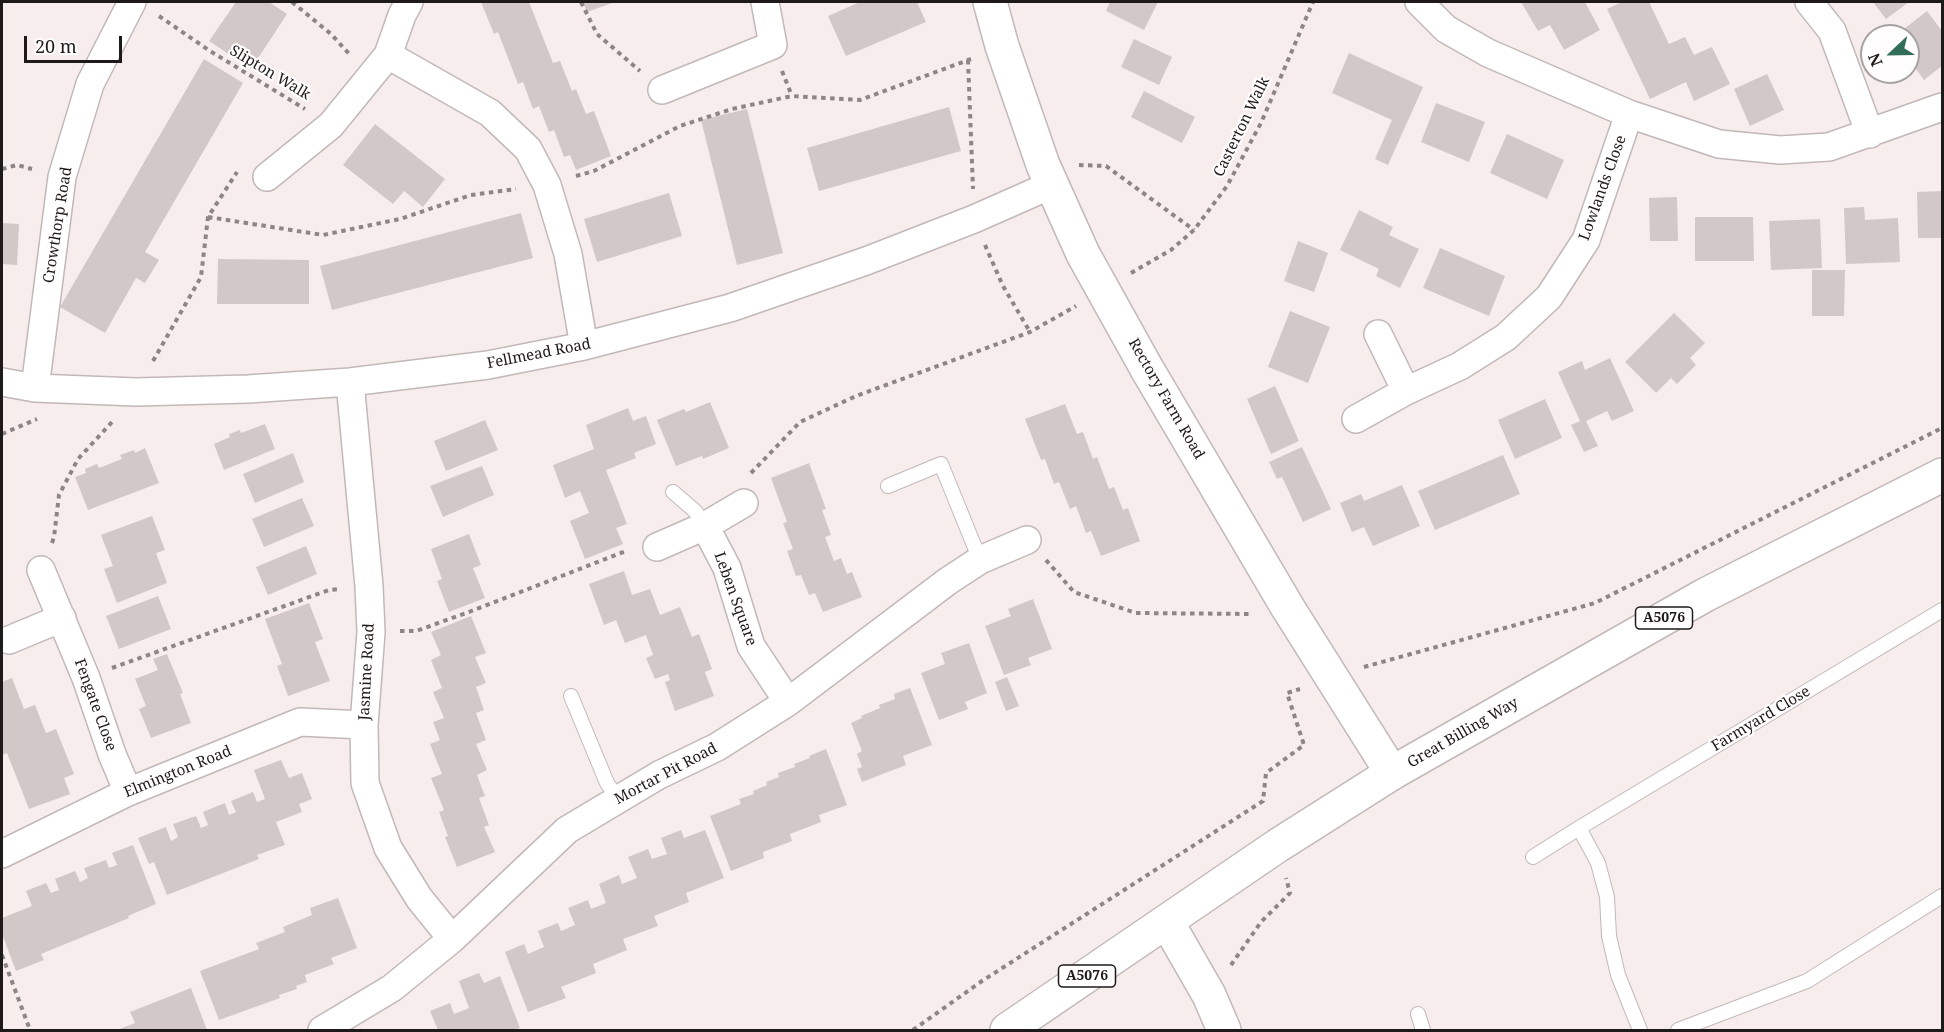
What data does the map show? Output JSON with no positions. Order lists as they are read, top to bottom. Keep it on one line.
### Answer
{"streets":{"main road":["Rectory Farm Road","A5076","Great Billing Way"],"street":["Lowlands Close","Crowthorp Road","Fellmead Road","Leben Square","Jasmine Road","Fengate Close","Elmington Road","Mortar Pit Road"],"lane":["Farmyard Close"],"path":["Slipton Walk","Casterton Walk"]},"crossings":[["Slipton Walk","Crowthorp Road"],["Crowthorp Road","Fellmead Road"],["Fellmead Road","Rectory Farm Road"],["Fellmead Road","Jasmine Road"],["Rectory Farm Road","Great Billing Way"],["Leben Square","Mortar Pit Road"],["Jasmine Road","Elmington Road"],["Jasmine Road","Mortar Pit Road"],["Fengate Close","Elmington Road"]],"scale_bar":"20 m","north":"left"}
